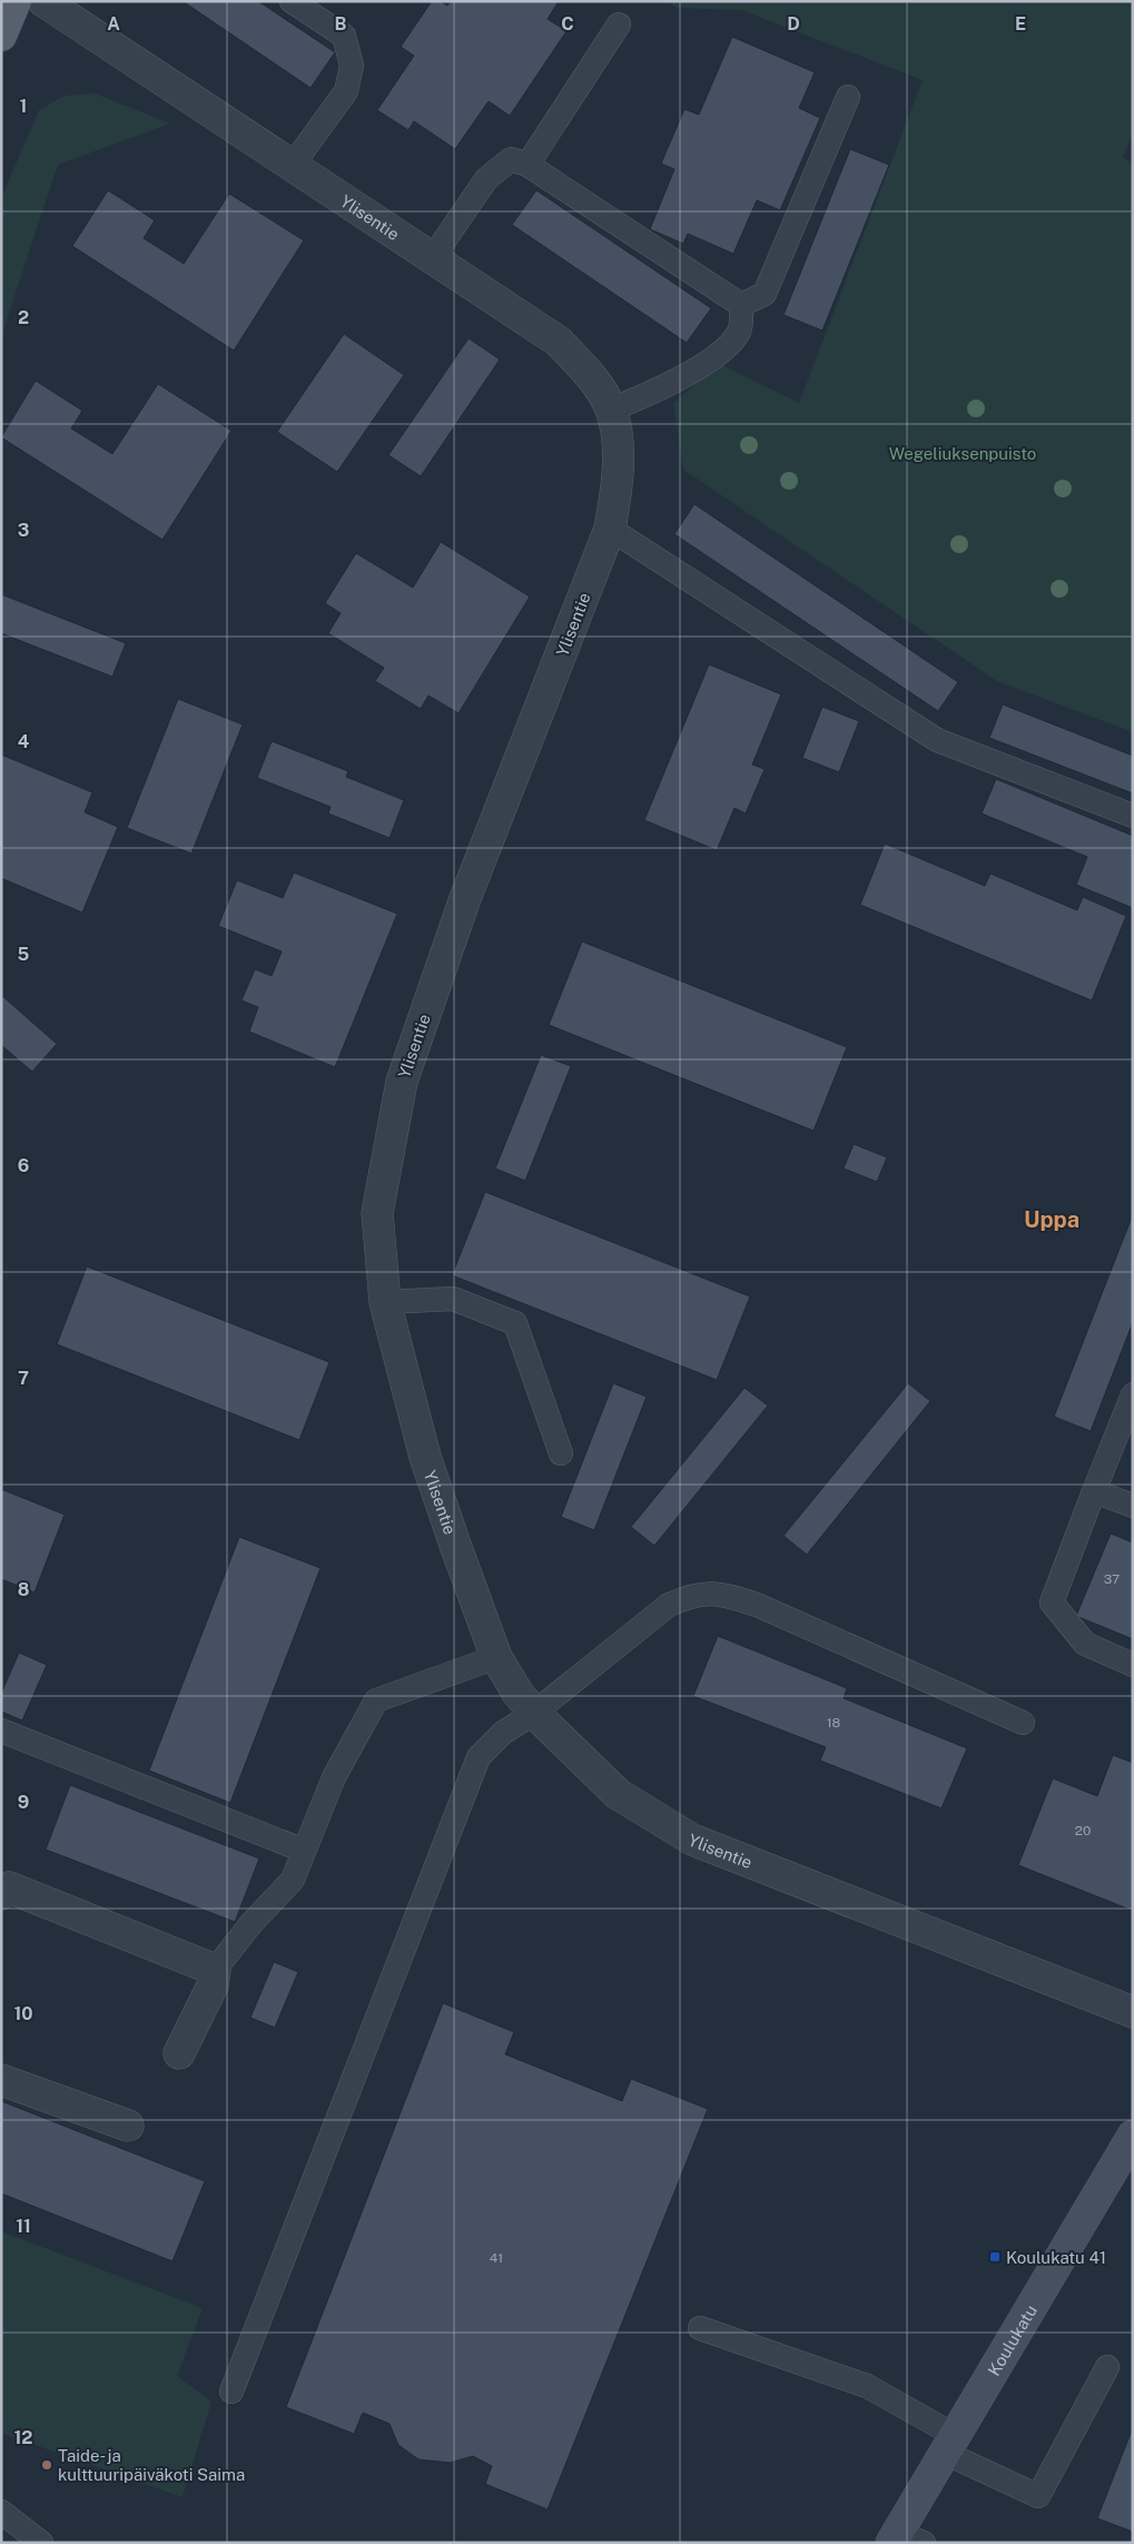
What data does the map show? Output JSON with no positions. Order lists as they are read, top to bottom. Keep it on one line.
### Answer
{"streets":{"street":["Ylisentie","Koulukatu"]},"districts":["Uppa"],"parks":["Wegeliuksenpuisto"],"places":{"transit":["Koulukatu 41"],"other":["Taide- ja kulttuuripäiväkoti Saima"]},"house_numbers":["37","18","20","41"],"grid":{"columns":["A","B","C","D","E"],"rows":["1","2","3","4","5","6","7","8","9","10","11","12"]}}
